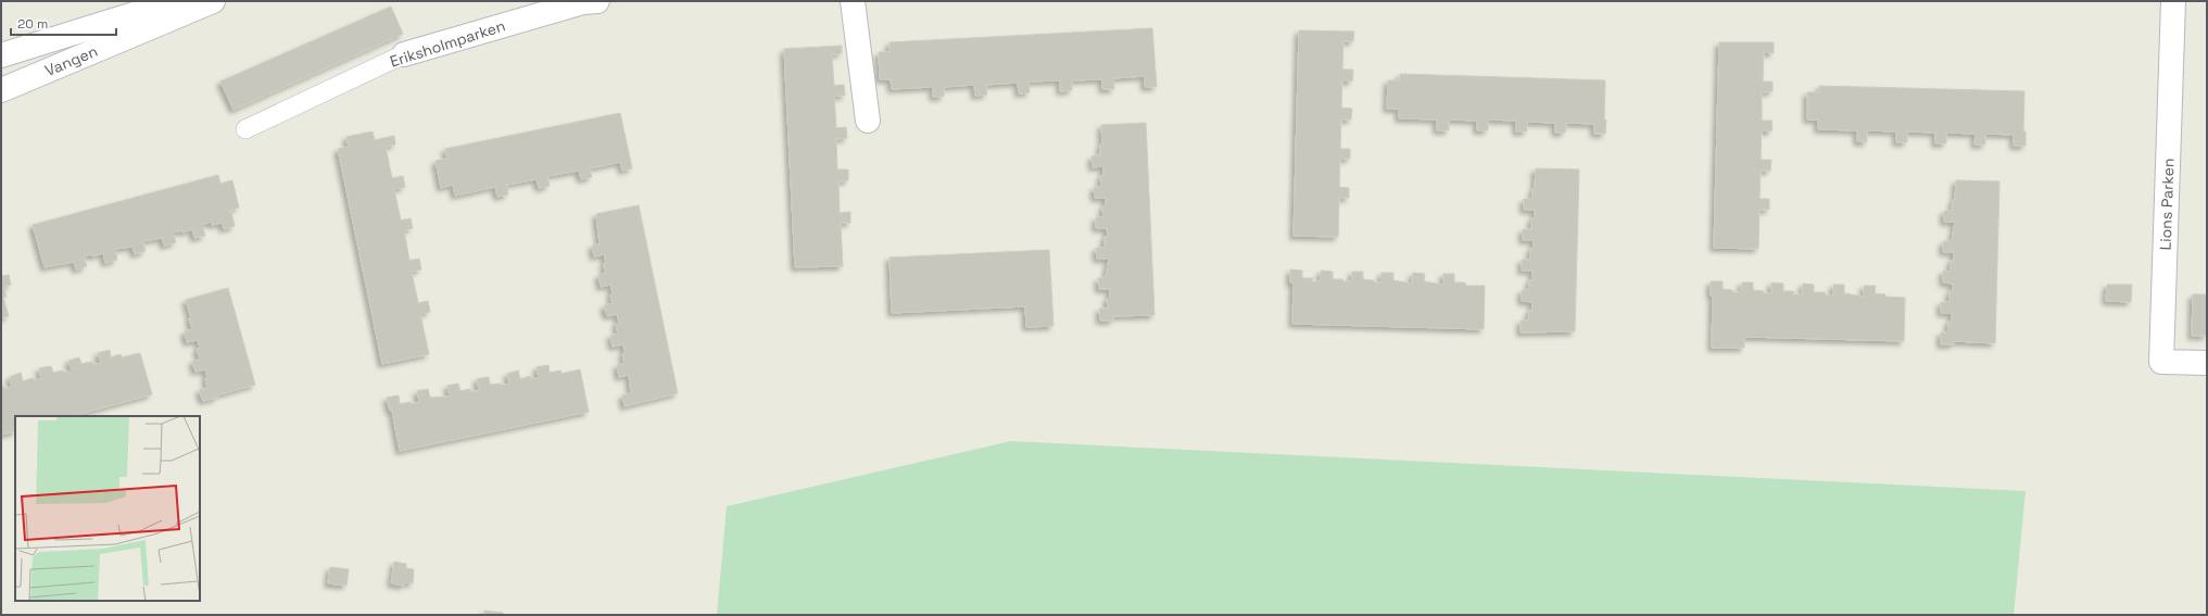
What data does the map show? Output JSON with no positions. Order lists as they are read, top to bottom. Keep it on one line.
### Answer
{"streets":{"street":["Eriksholmparken","Vangen","Lions Parken"]},"scale_bar":"20 m"}
